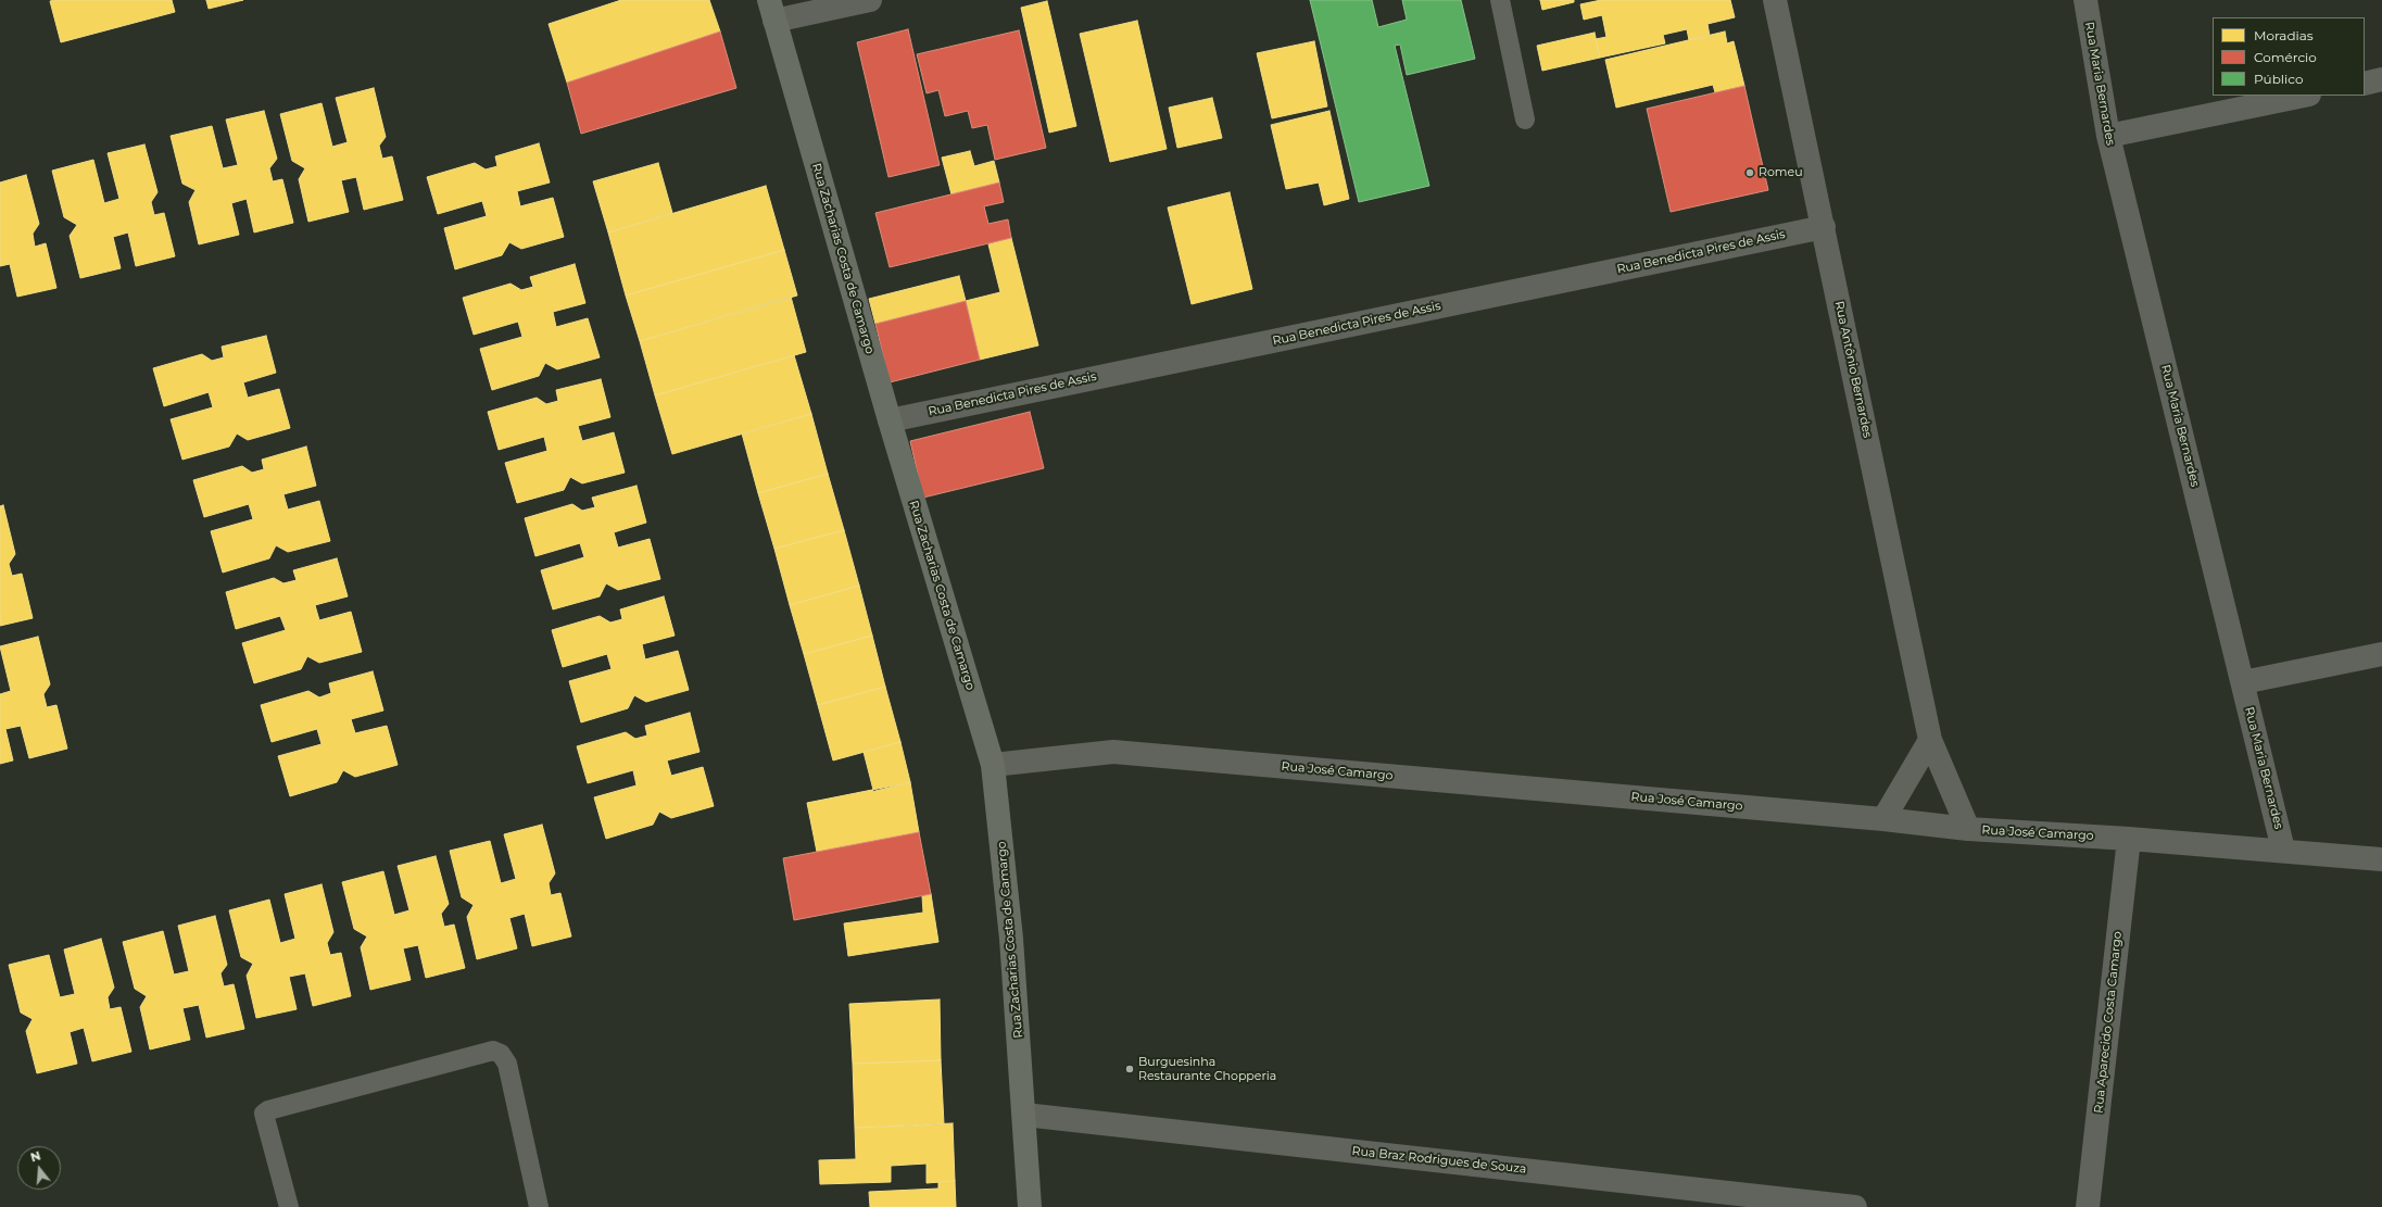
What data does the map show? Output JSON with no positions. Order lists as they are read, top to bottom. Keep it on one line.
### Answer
{"streets":{"main road":["Rua Zacharias Costa de Camargo"],"street":["Rua Maria Bernardes","Rua Benedicta Pires de Assis","Rua Antônio Bernardes","Rua José Camargo","Rua Aparecido Costa Camargo","Rua Braz Rodrigues de Souza"]},"crossings":[["Rua Maria Bernardes","Rua José Camargo"],["Rua Benedicta Pires de Assis","Rua Zacharias Costa de Camargo"],["Rua Benedicta Pires de Assis","Rua Antônio Bernardes"],["Rua Zacharias Costa de Camargo","Rua José Camargo"],["Rua Zacharias Costa de Camargo","Rua Braz Rodrigues de Souza"],["Rua Antônio Bernardes","Rua José Camargo"],["Rua José Camargo","Rua Aparecido Costa Camargo"]],"places":["Romeu","Burguesinha Restaurante Chopperia"],"legend":["Moradias","Comércio","Público"],"north":"top"}
